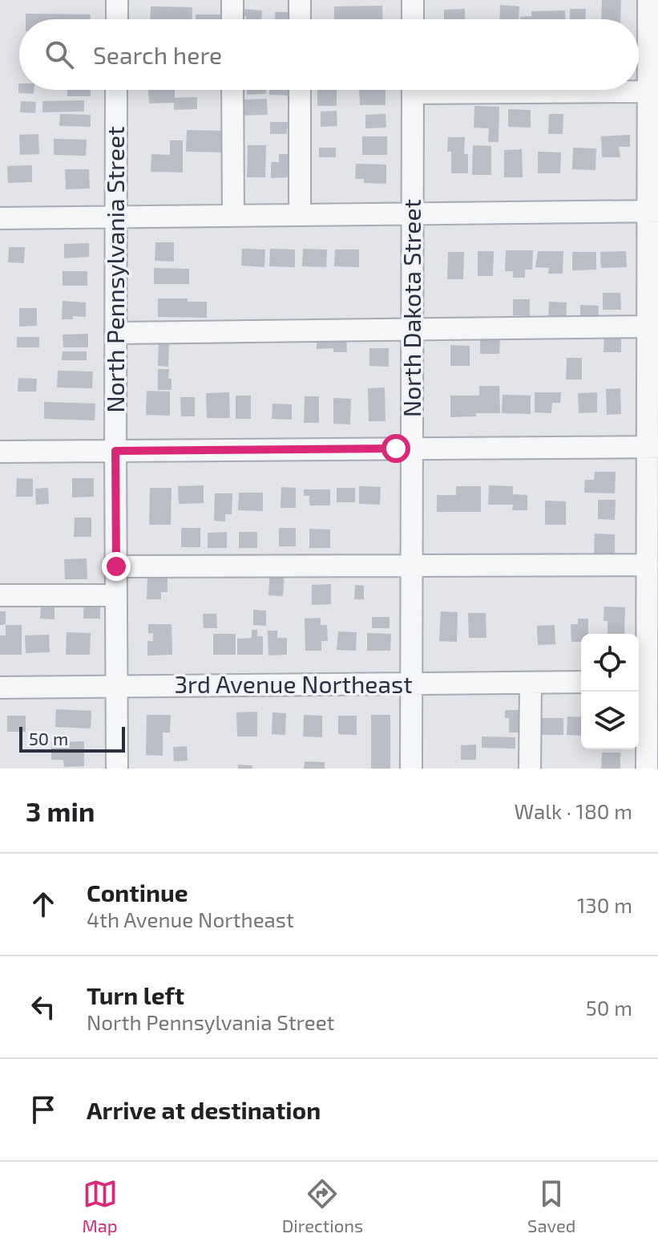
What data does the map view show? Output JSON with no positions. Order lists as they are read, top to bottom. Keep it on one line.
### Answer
{"streets":{"street":["North Pennsylvania Street","North Dakota Street","3rd Avenue Northeast"]},"crossings":[["North Pennsylvania Street","3rd Avenue Northeast"],["North Dakota Street","3rd Avenue Northeast"]],"scale_bar":"50 m","page":{"search":"Search here","scale":"50 m","heading":["3 min","Walk · 180 m"],"list":[["Continue","4th Avenue Northeast","130 m"],["Turn left","North Pennsylvania Street","50 m"],"Arrive at destination"],"nav":["Map","Directions","Saved"]}}
